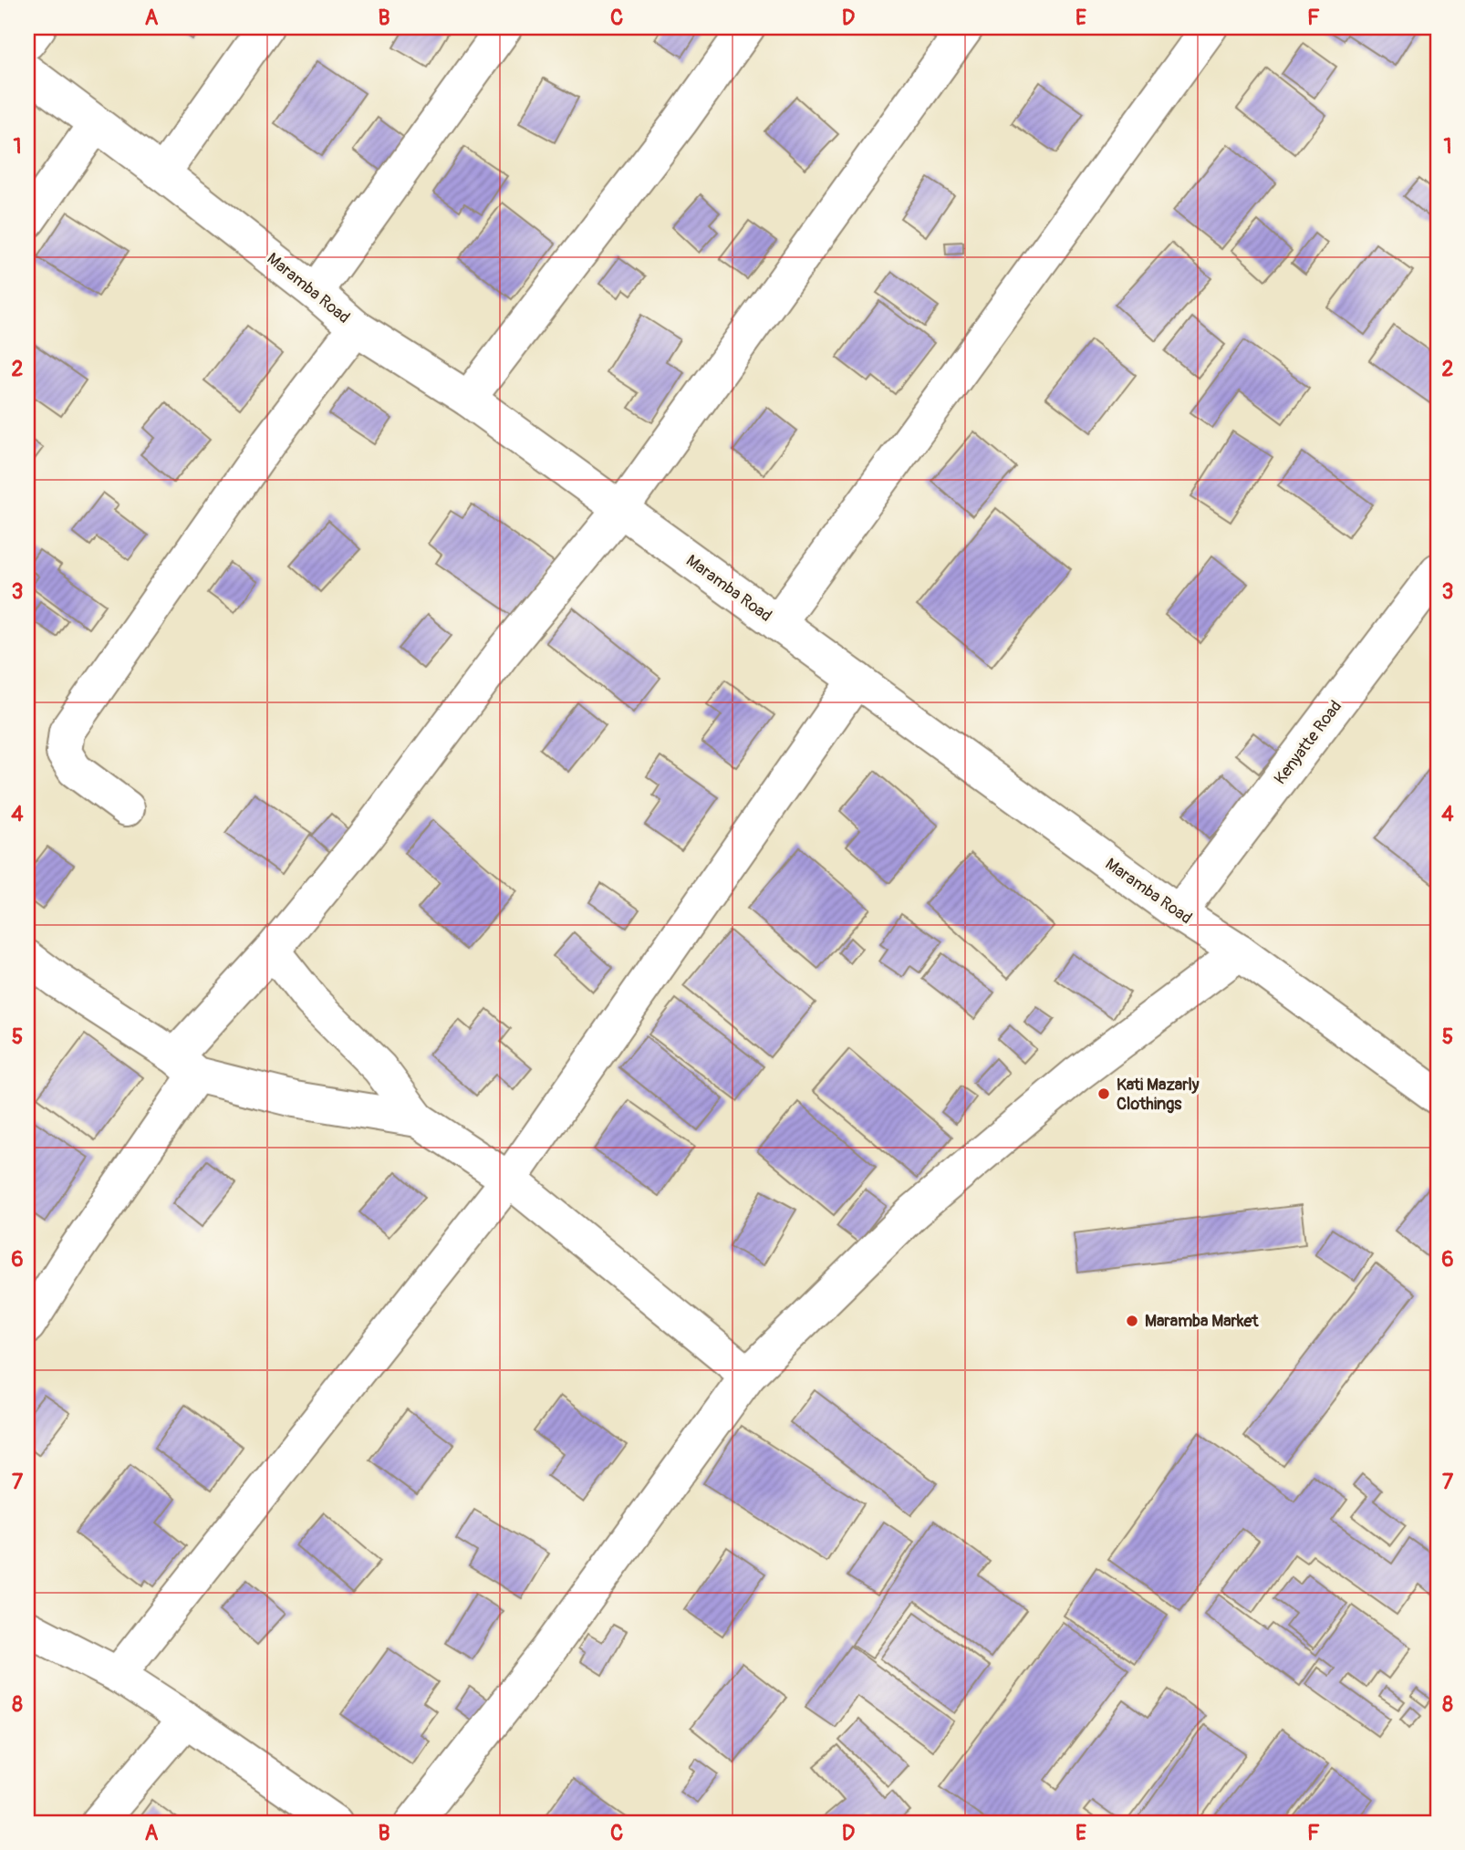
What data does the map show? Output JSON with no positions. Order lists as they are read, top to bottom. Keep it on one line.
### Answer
{"streets":{"street":["Maramba Road","Kenyatte Road"]},"crossings":[["Maramba Road","Kenyatte Road"]],"places":["Kati Mazarly Clothings","Maramba Market"],"grid":{"columns":["A","B","C","D","E","F"],"rows":["1","2","3","4","5","6","7","8"]}}
